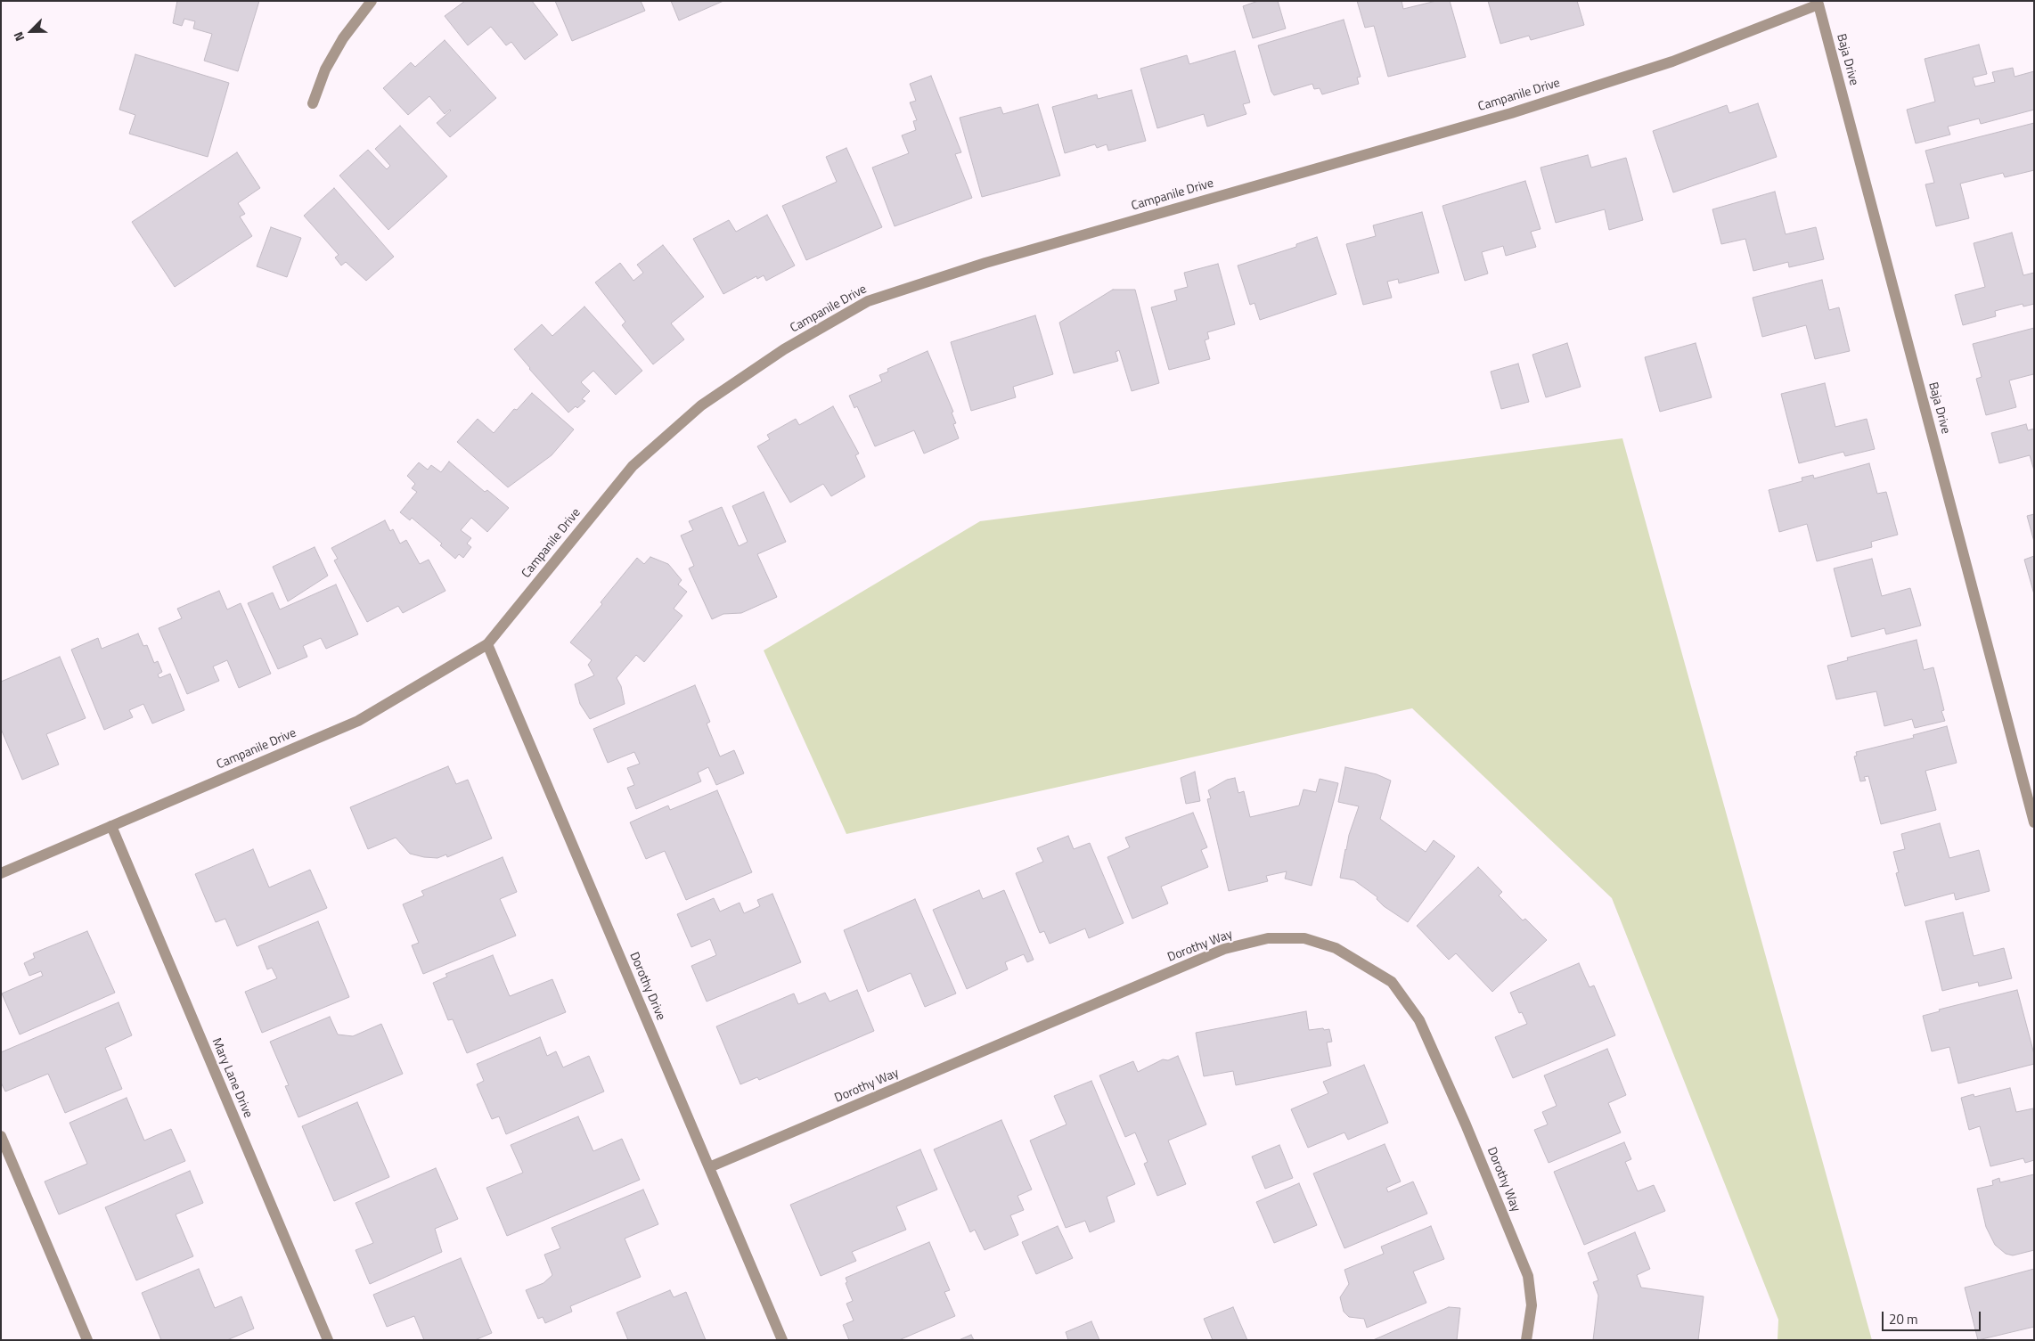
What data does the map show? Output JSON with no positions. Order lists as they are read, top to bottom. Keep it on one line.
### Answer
{"streets":{"street":["Baja Drive","Campanile Drive","Dorothy Way","Dorothy Drive","Mary Lane Drive"]},"crossings":[["Baja Drive","Campanile Drive"],["Campanile Drive","Dorothy Drive"],["Campanile Drive","Mary Lane Drive"],["Dorothy Way","Dorothy Drive"]],"scale_bar":"20 m","north":"bottom left"}
